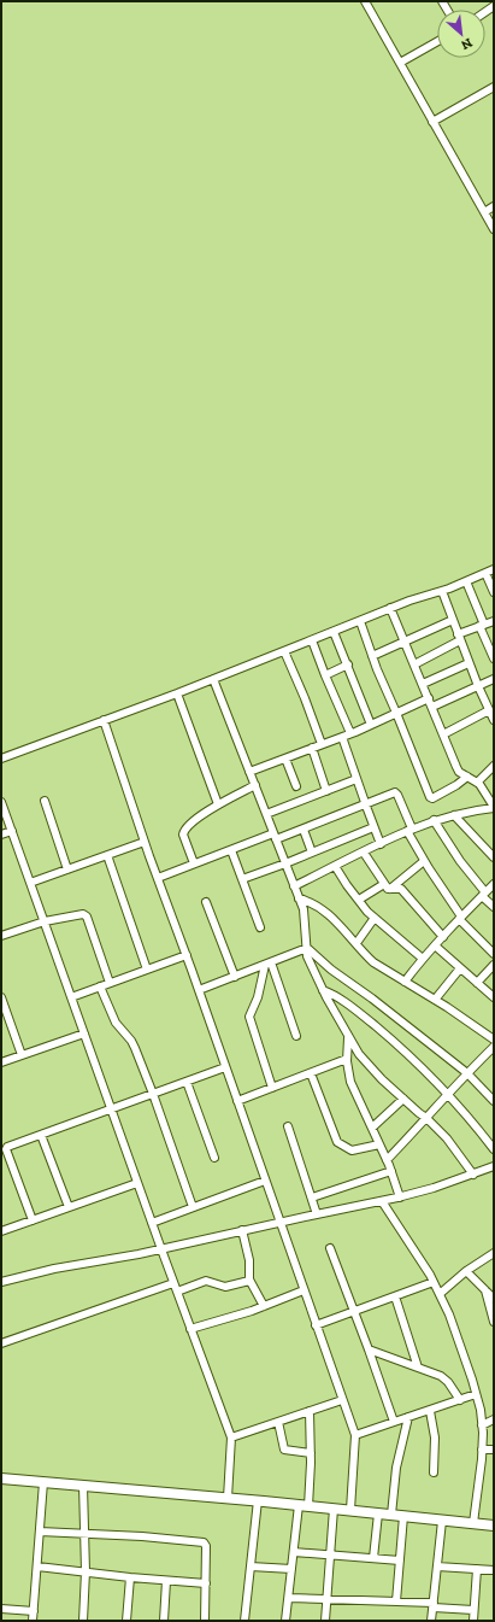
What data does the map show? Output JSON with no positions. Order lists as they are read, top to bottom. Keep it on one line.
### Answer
{"north":"bottom right"}
